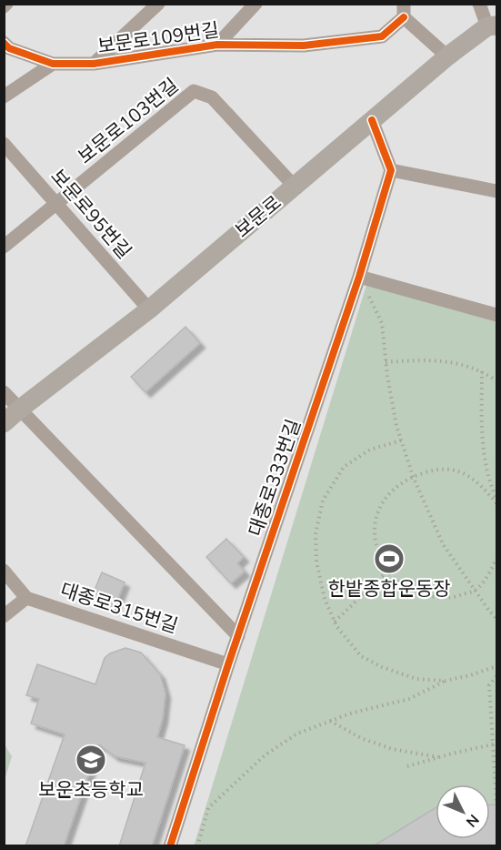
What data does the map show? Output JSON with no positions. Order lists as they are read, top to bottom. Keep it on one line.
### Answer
{"streets":{"main road":["보문로"],"street":["보문로109번길","보문로103번길","보문로95번길","대종로333번길","대종로315번길"]},"crossings":[["보문로103번길","보문로95번길"],["보문로103번길","보문로"],["보문로95번길","보문로"],["대종로333번길","대종로315번길"]],"places":{"sports":["한밭종합운동장"],"school or university":["보운초등학교"]},"north":"bottom right"}
